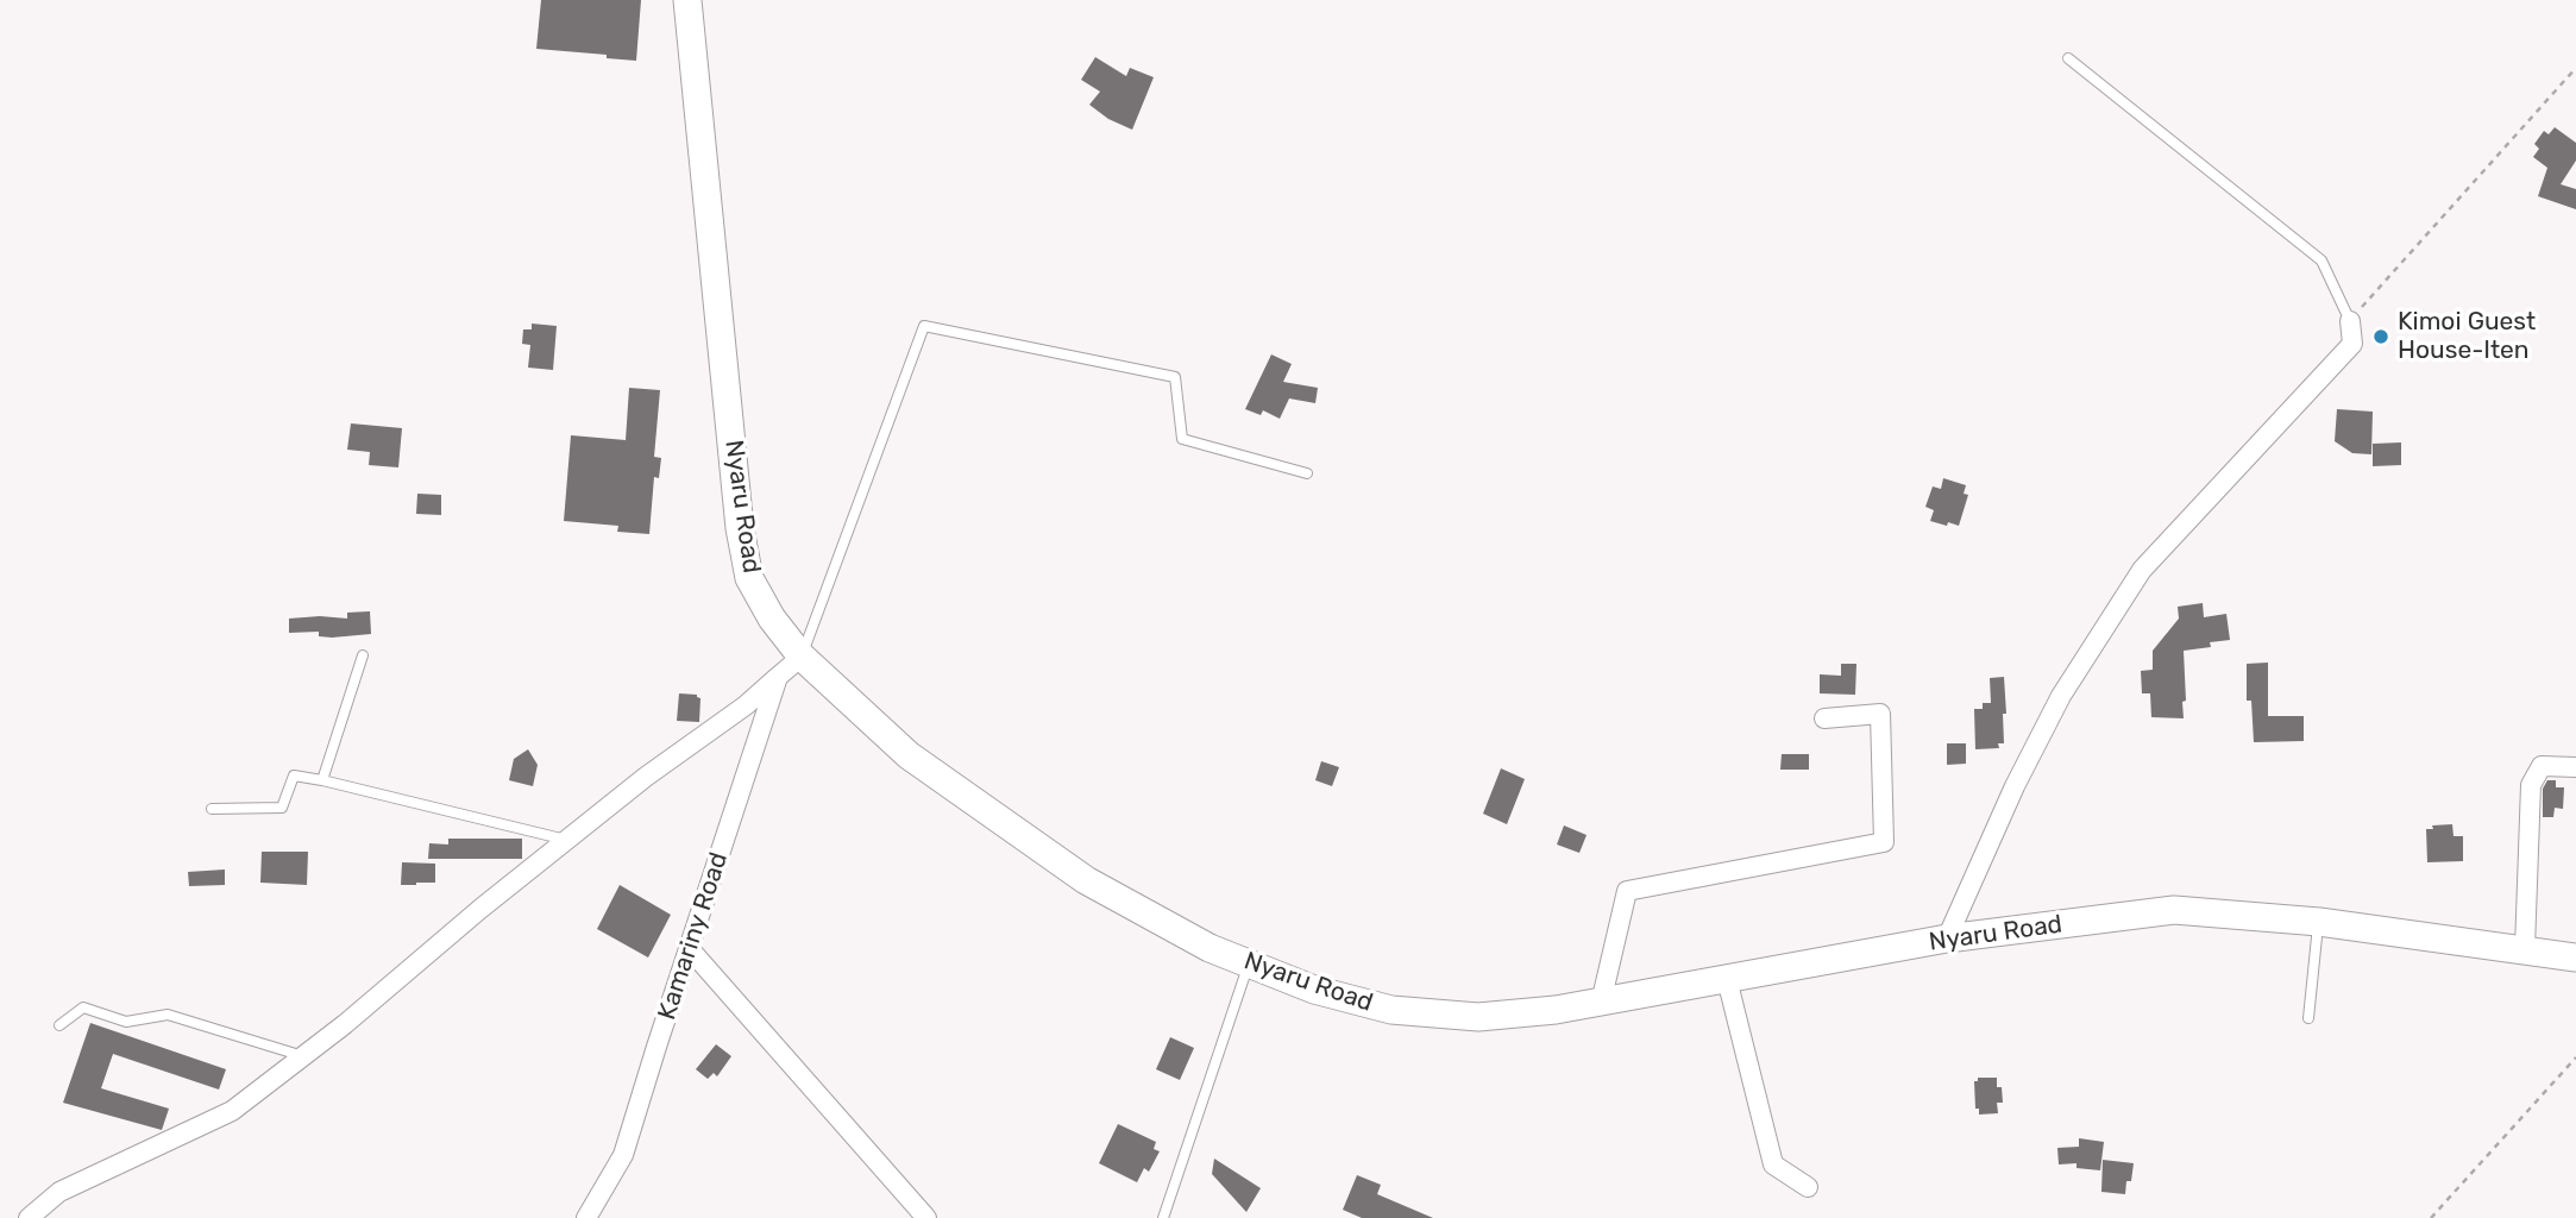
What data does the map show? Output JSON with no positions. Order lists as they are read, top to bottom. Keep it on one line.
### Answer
{"streets":{"main road":["Nyaru Road"],"street":["Kamariny Road"]},"places":["Kimoi Guest House-Iten"]}
